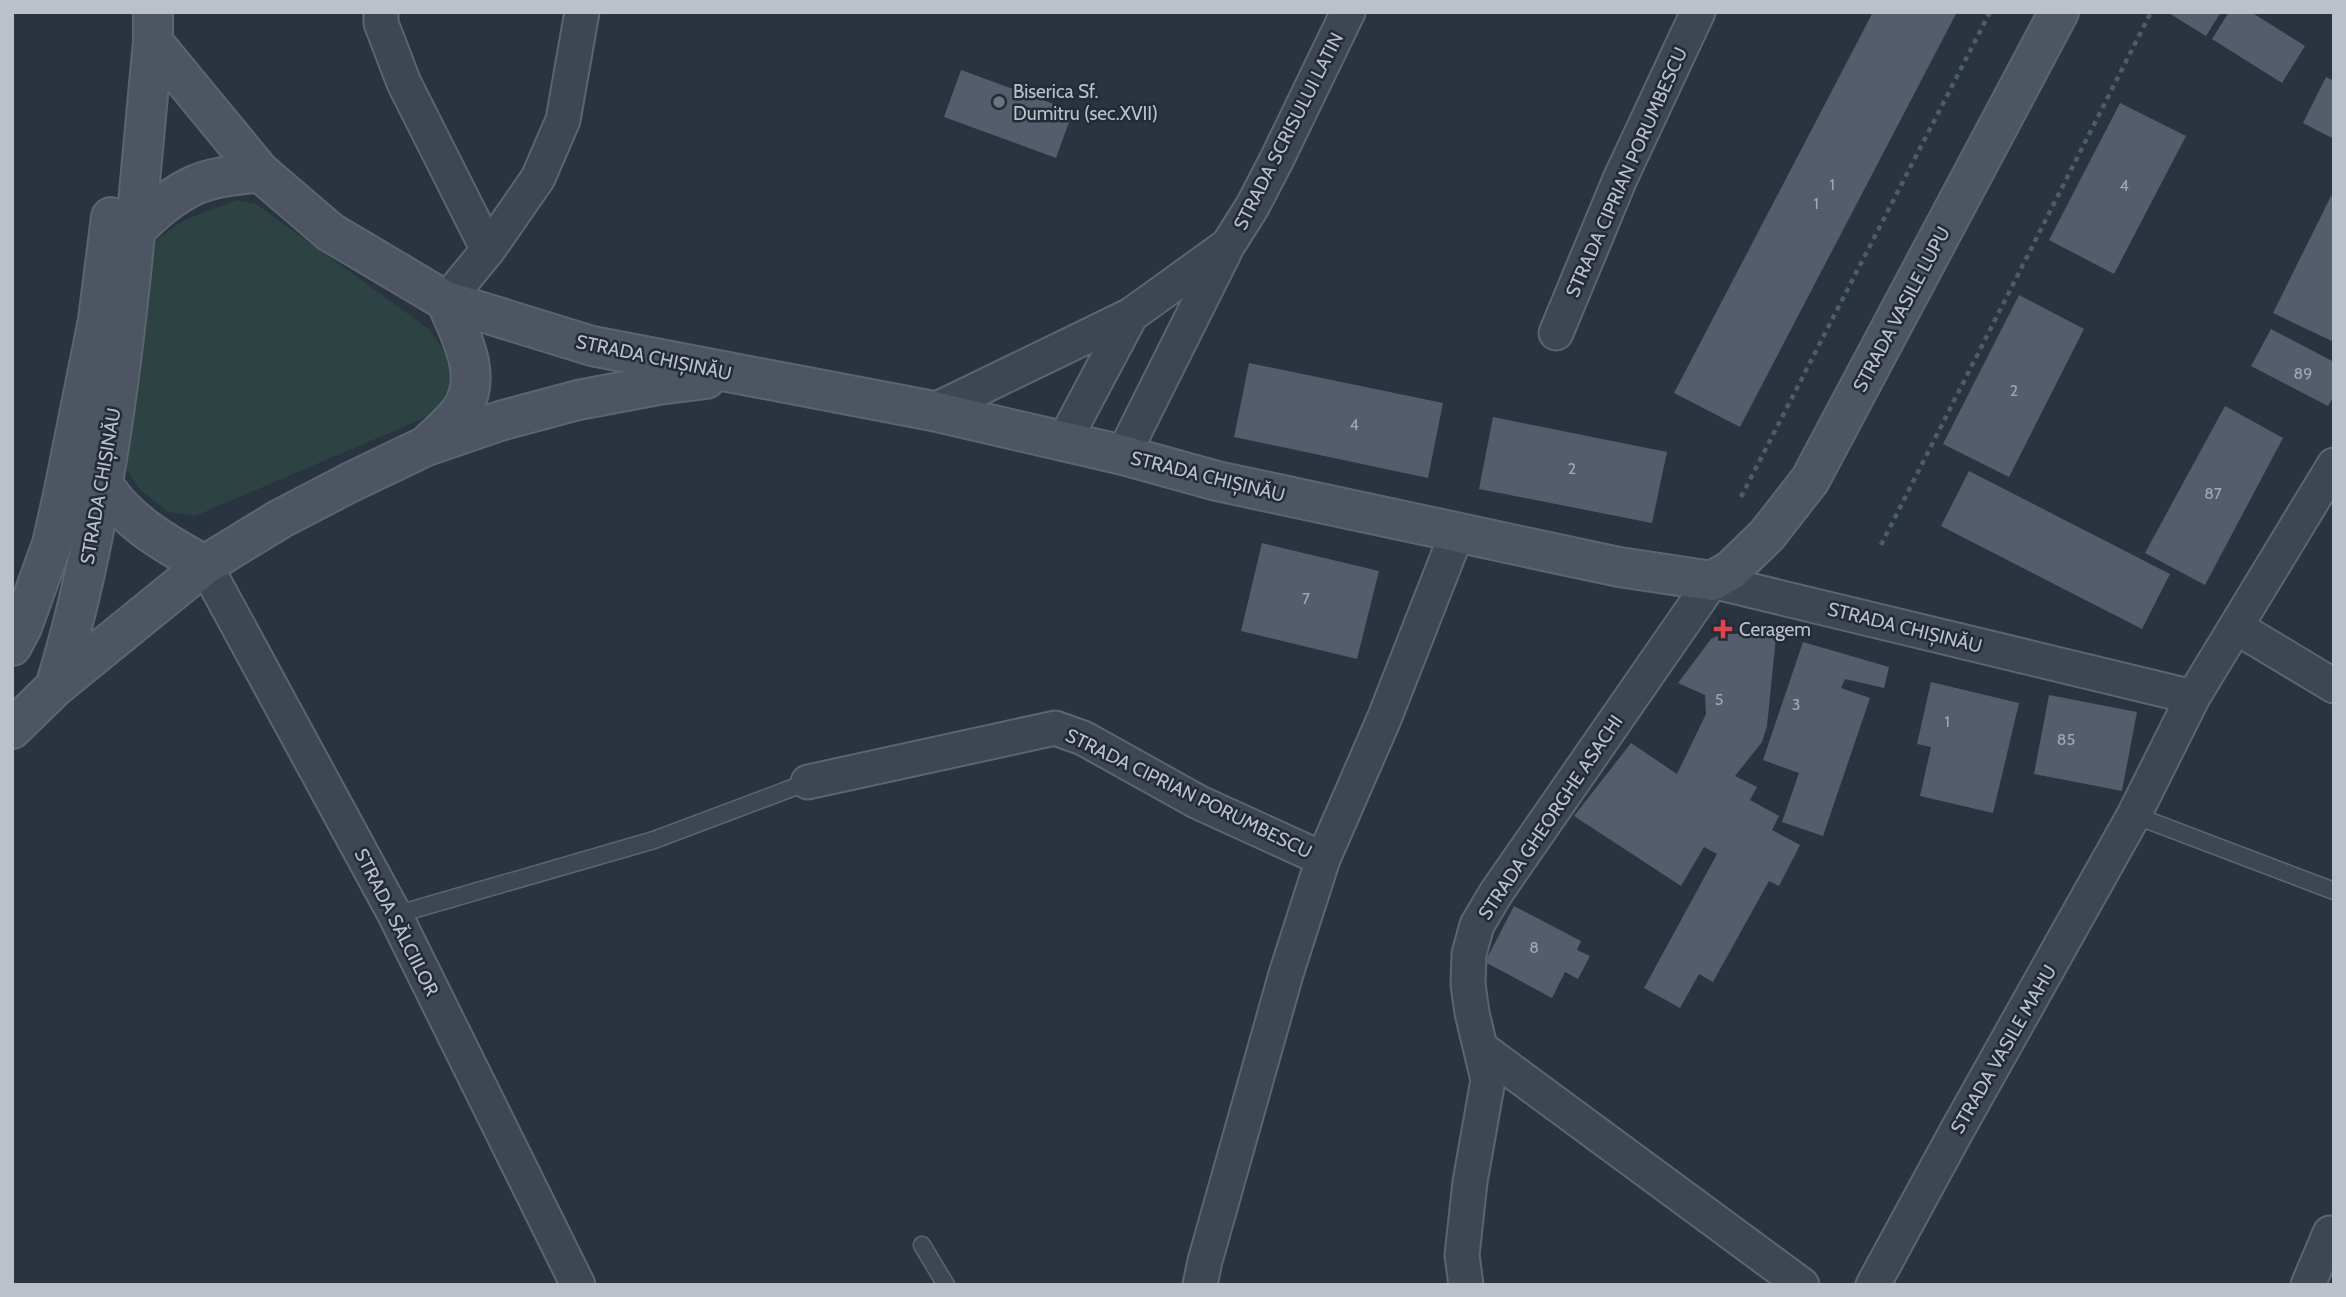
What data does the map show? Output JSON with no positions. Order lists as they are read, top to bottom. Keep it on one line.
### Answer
{"streets":{"main road":["STRADA VASILE LUPU","STRADA CHIȘINĂU"],"street":["STRADA SCRISULUI LATIN","STRADA CIPRIAN PORUMBESCU","STRADA GHEORGHE ASACHI","STRADA SĂLCIILOR","STRADA VASILE MAHU"]},"crossings":[["STRADA SCRISULUI LATIN","STRADA CHIȘINĂU"],["STRADA CIPRIAN PORUMBESCU","STRADA CHIȘINĂU"],["STRADA VASILE LUPU","STRADA CHIȘINĂU"],["STRADA VASILE LUPU","STRADA GHEORGHE ASACHI"],["STRADA CHIȘINĂU","STRADA GHEORGHE ASACHI"],["STRADA CHIȘINĂU","STRADA VASILE MAHU"]],"places":{"other":["Biserica Sf. Dumitru (sec.XVII)"],"health":["Ceragem"]},"house_numbers":["1","4","1","89","2","4","2","87","7","5","3","1","85","8"]}
